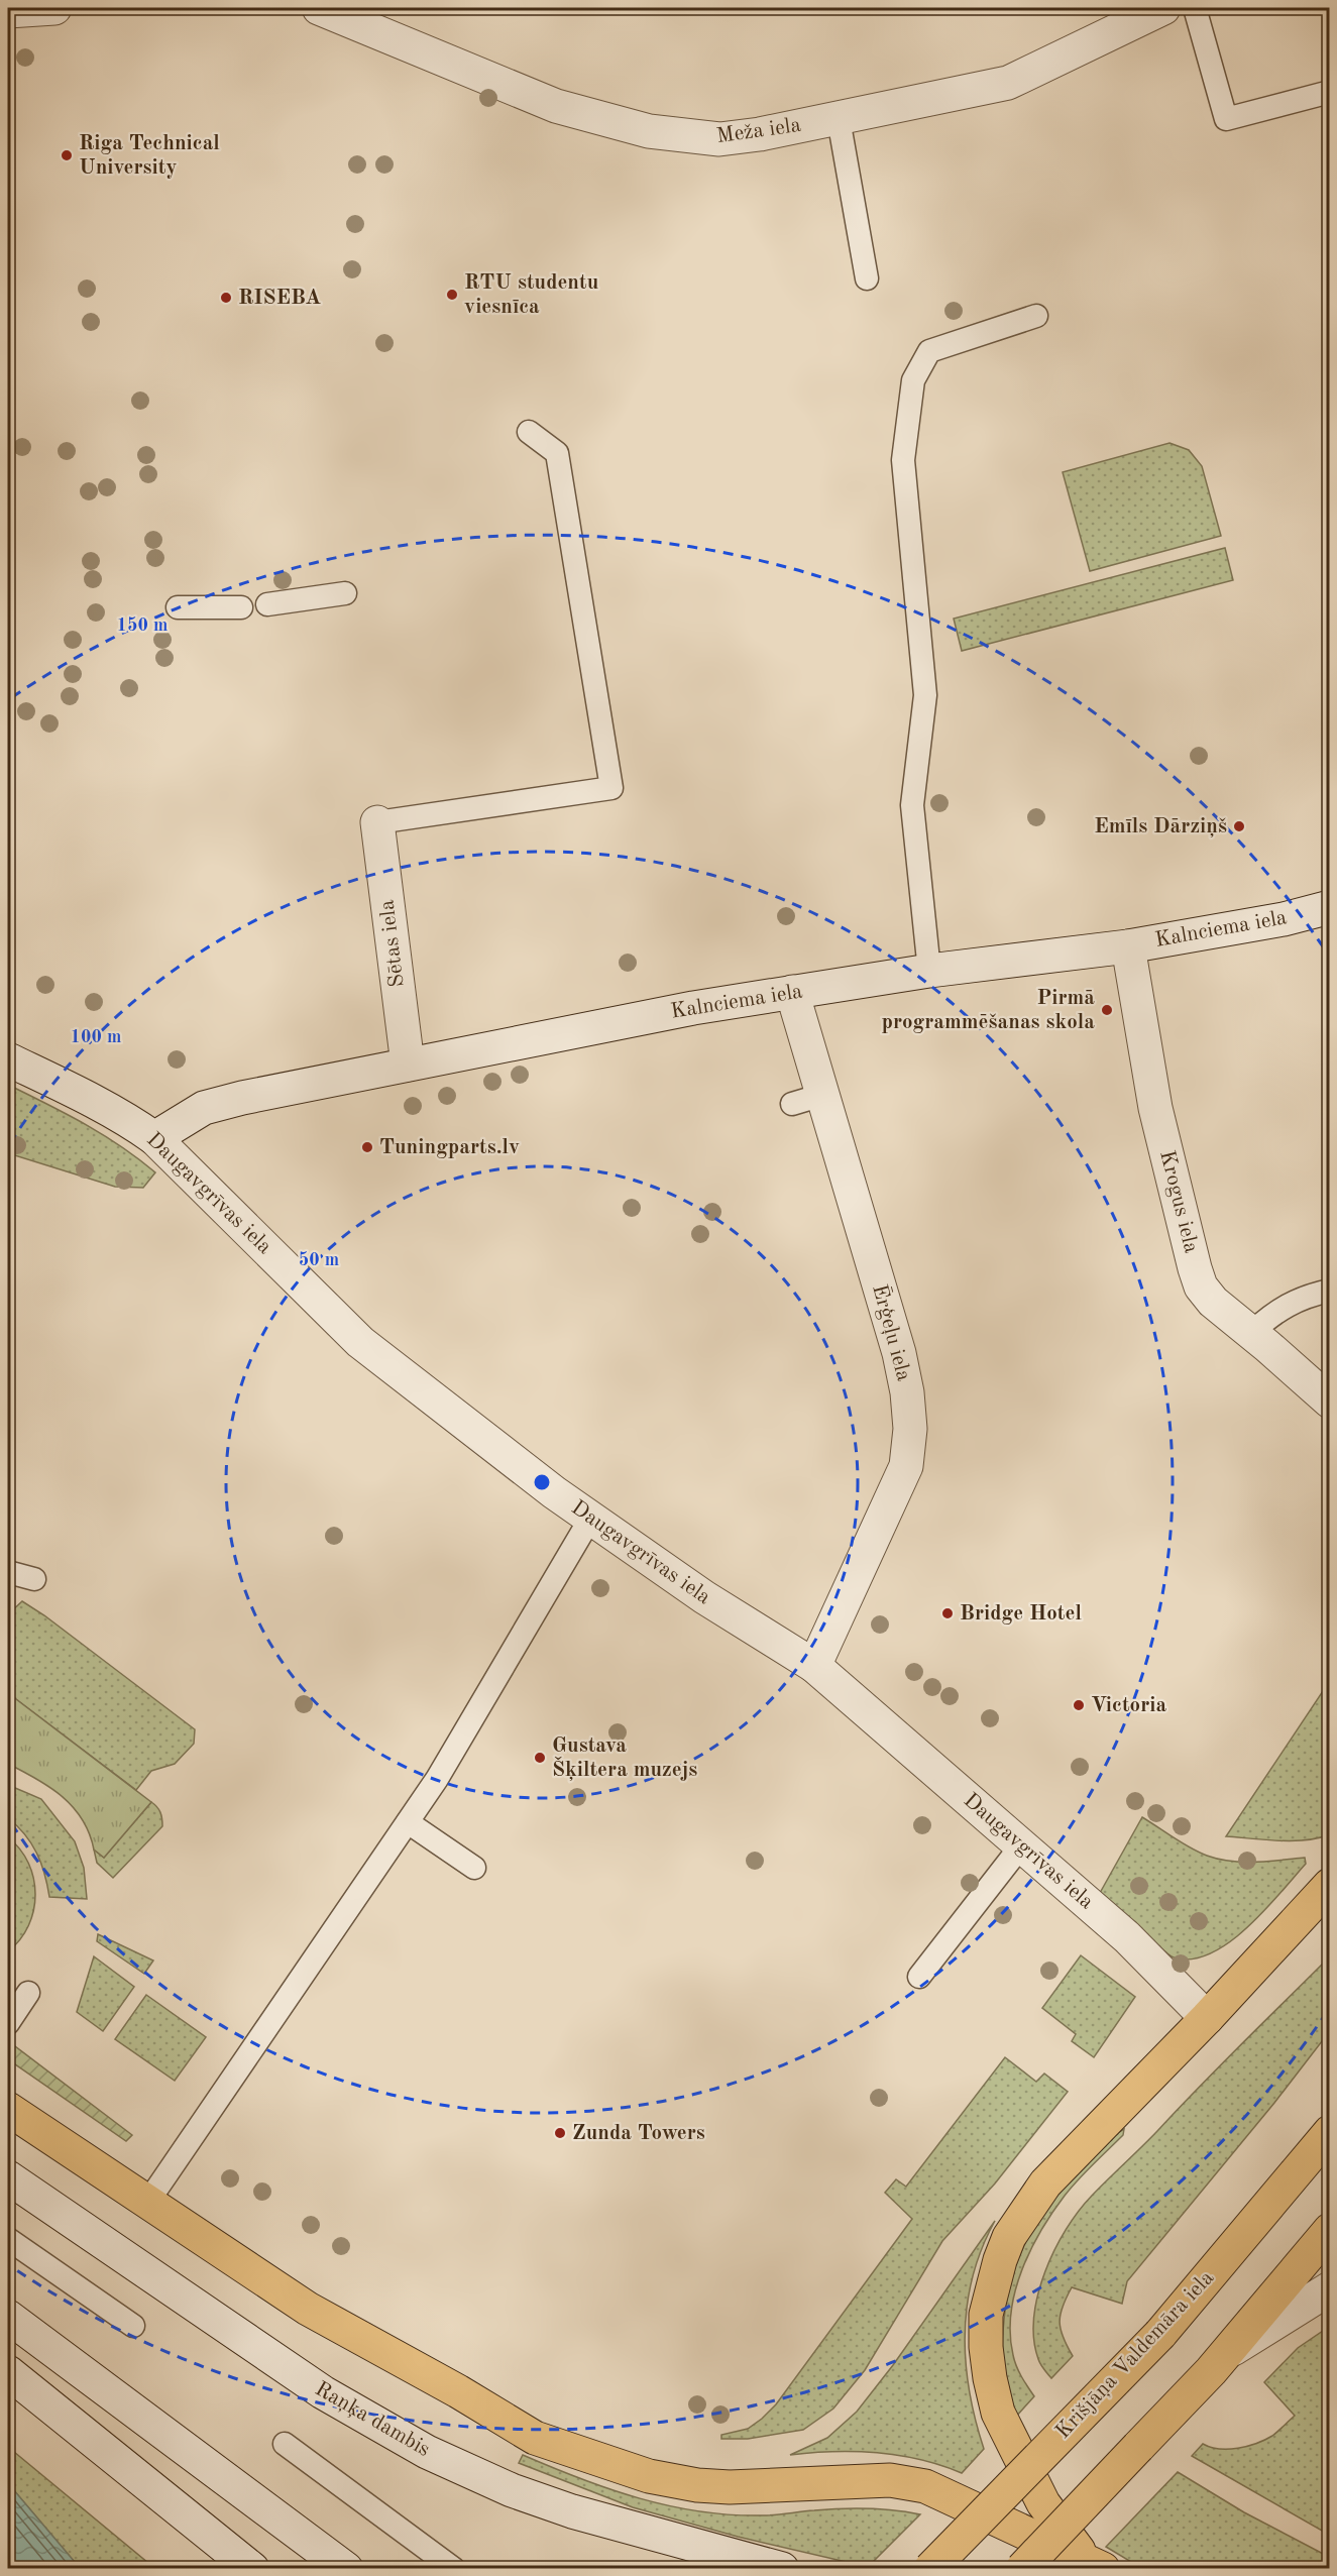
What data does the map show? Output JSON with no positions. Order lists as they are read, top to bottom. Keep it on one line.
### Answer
{"streets":{"main road":["Krišjāņa Valdemāra iela"],"street":["Meža iela","Kalnciema iela","Sētas iela","Daugavgrīvas iela","Krogus iela","Ērģeļu iela","Raņķa dambis"]},"crossings":[["Kalnciema iela","Sētas iela"],["Kalnciema iela","Daugavgrīvas iela"],["Kalnciema iela","Krogus iela"],["Kalnciema iela","Ērģeļu iela"],["Daugavgrīvas iela","Ērģeļu iela"]],"places":["Riga Technical University","RTU studentu viesnīca","RISEBA","Emīls Dārziņš","Pirmā programmēšanas skola","Tuningparts.lv","Bridge Hotel","Victoria","Gustava Šķiltera muzejs","Zunda Towers"],"rings":["150 m","100 m","50 m"]}
